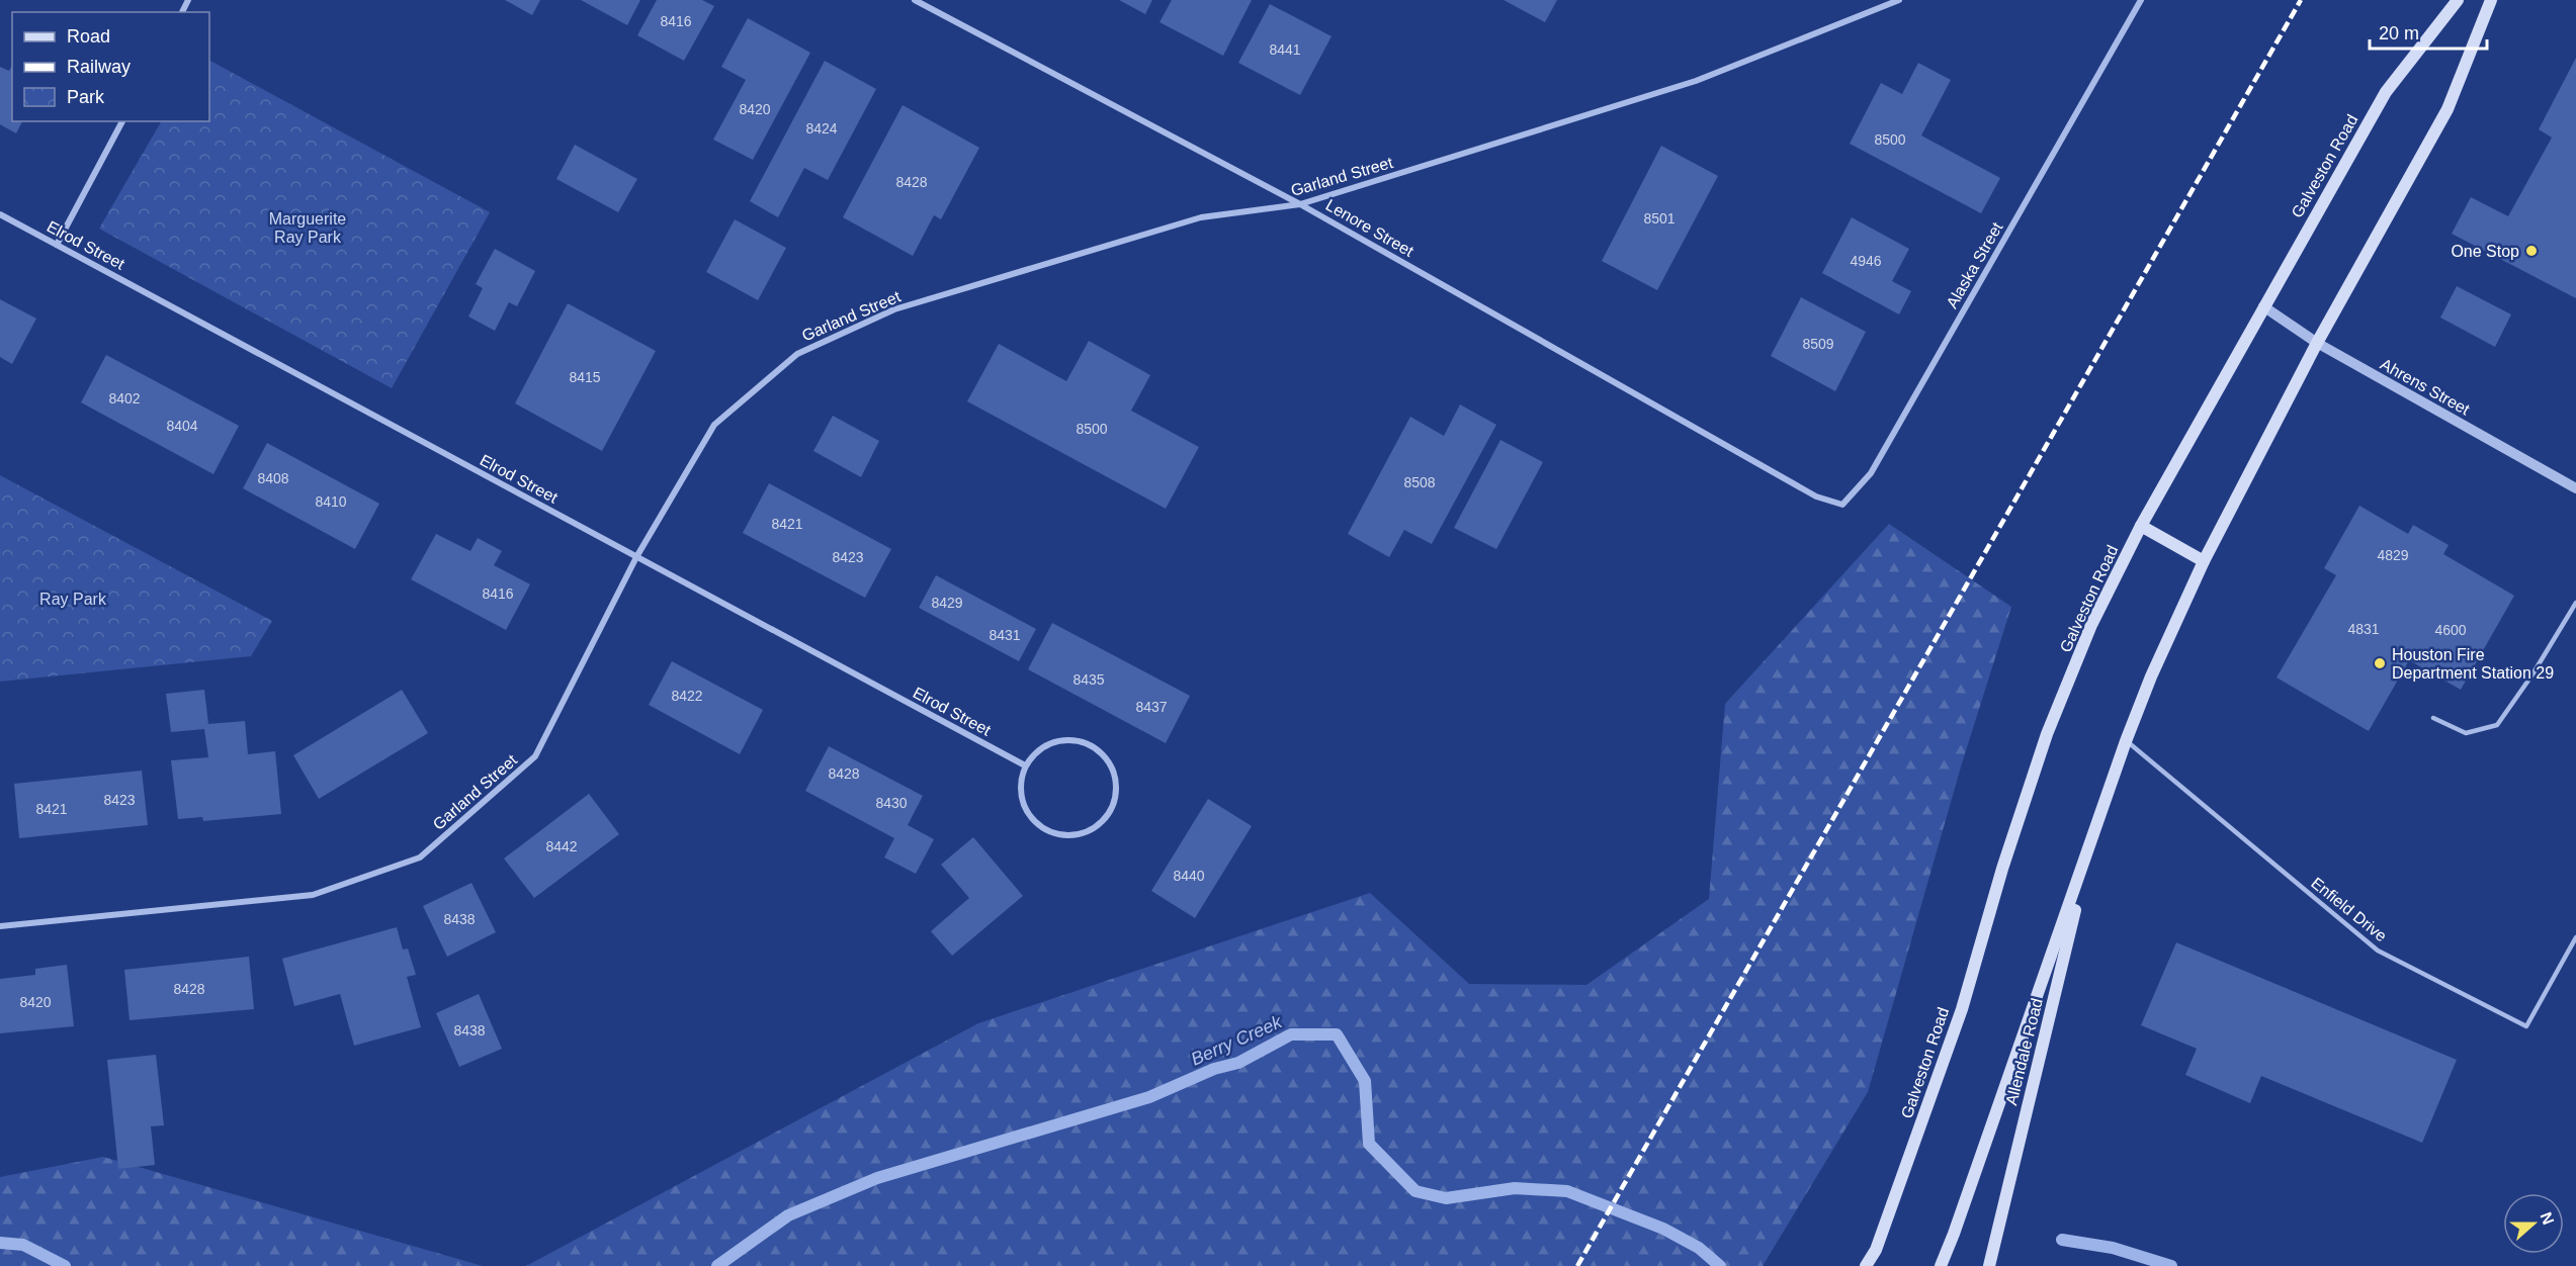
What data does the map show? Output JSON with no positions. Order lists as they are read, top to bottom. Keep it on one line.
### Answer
{"streets":{"main road":["Galveston Road","Allendale Road"],"street":["Garland Street","Lenore Street","Elrod Street","Alaska Street","Ahrens Street"],"lane":["Enfield Drive"]},"crossings":[["Galveston Road","Ahrens Street"],["Garland Street","Lenore Street"],["Garland Street","Elrod Street"],["Lenore Street","Alaska Street"]],"water":["Berry Creek"],"parks":["Marguerite Ray Park","Ray Park"],"places":["One Stop","Houston Fire Department Station 29"],"house_numbers":["8416","8441","8420","8424","8500","8428","8501","4946","8509","8415","8402","8404","8500","8408","8508","8410","8421","4829","8423","8416","8429","4831","4600","8431","8435","8422","8437","8428","8423","8430","8421","8442","8440","8438","8428","8420","8438"],"legend":["Road","Railway","Park"],"scale_bar":"20 m","north":"right"}
